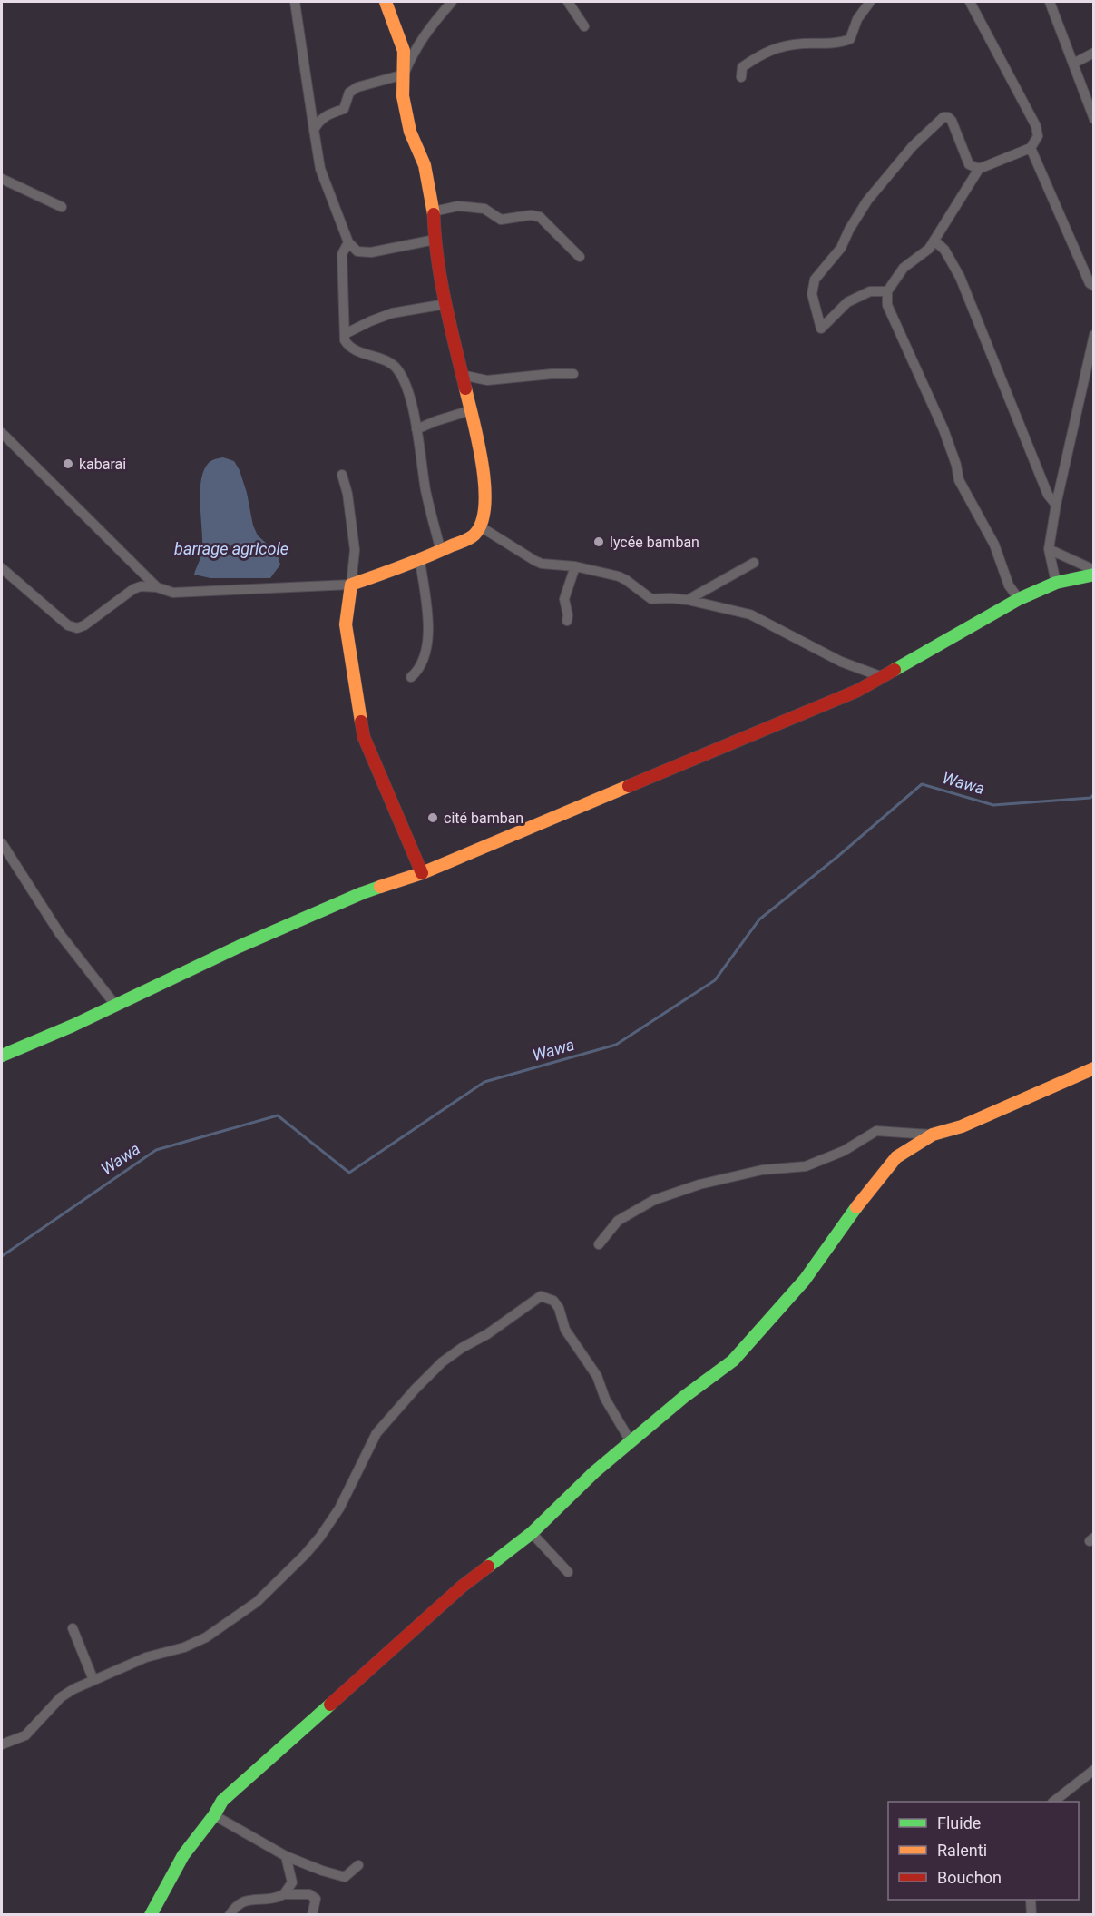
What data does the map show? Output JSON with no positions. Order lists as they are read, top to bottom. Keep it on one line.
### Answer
{"water":["barrage agricole","Wawa"],"places":["kabarai","lycée bamban","cité bamban"],"legend":["Fluide","Ralenti","Bouchon"]}
